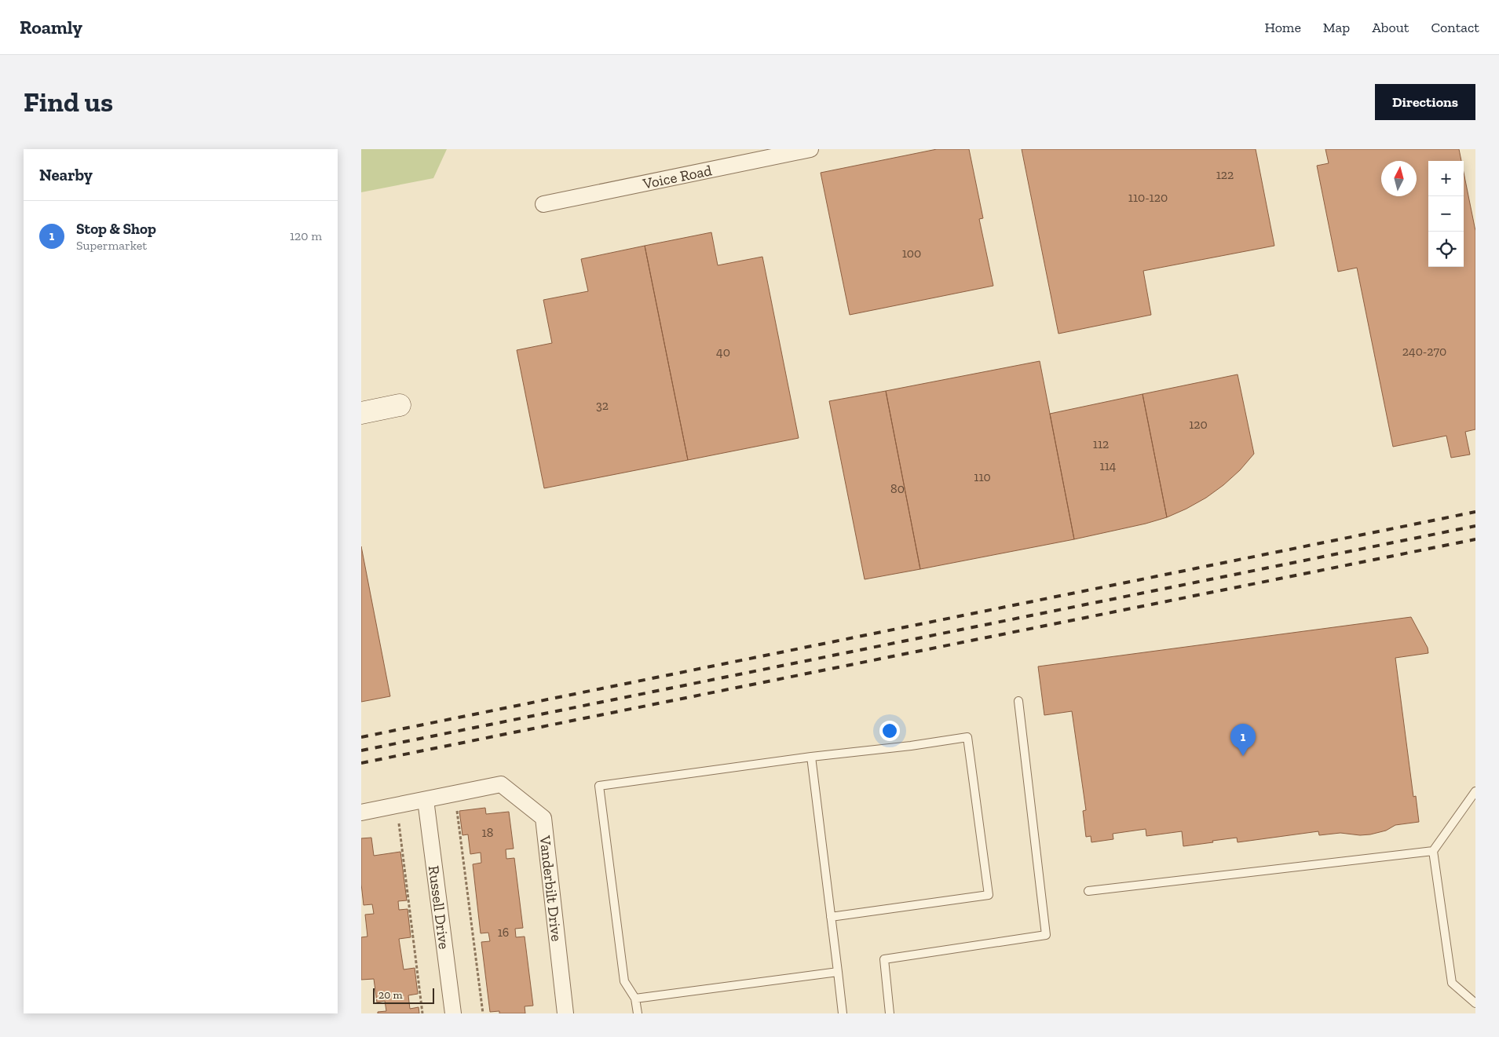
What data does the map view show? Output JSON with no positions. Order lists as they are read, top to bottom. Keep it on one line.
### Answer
{"streets":{"street":["Voice Road","Vanderbilt Drive","Russell Drive"]},"crossings":[["Vanderbilt Drive","Russell Drive"]],"house_numbers":["122","110-120","100","240-270","40","32","120","112","114","110","80","18","16"],"scale_bar":"20 m","north":"top","page":{"header":"Roamly","nav":["Home","Map","About","Contact"],"buttons":"Directions","title":"Find us","heading":"Nearby","map_buttons":["+","−"],"list":[{"mark":"1","name":"Stop & Shop","note":"Supermarket","value":"120 m"}],"pins":"1","scale":"20 m"}}
